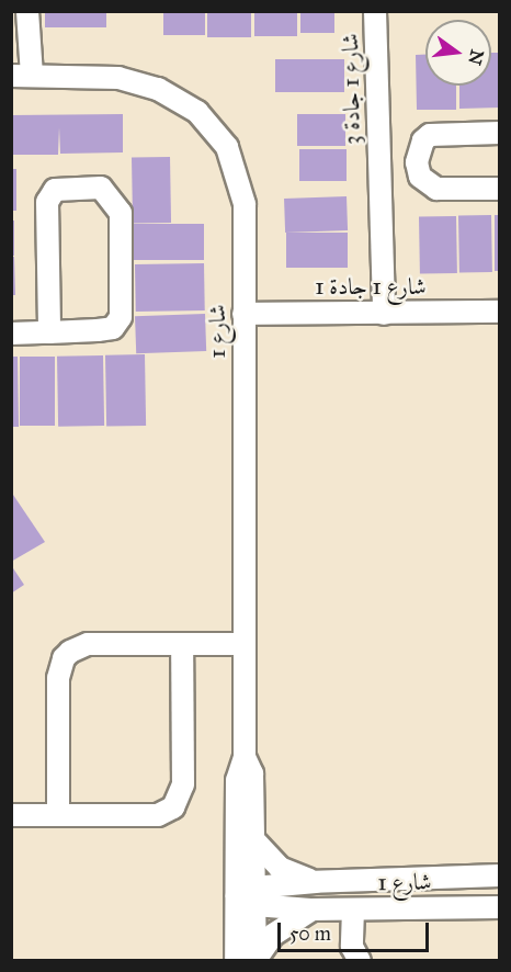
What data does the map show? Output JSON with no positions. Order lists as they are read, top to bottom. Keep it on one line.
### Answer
{"streets":{"street":["شارع 1 جادة 3","شارع 1 جادة 1","شارع 1"]},"crossings":[["شارع 1 جادة 3","شارع 1 جادة 1"],["شارع 1 جادة 1","شارع 1"]],"scale_bar":"50 m","north":"right"}
